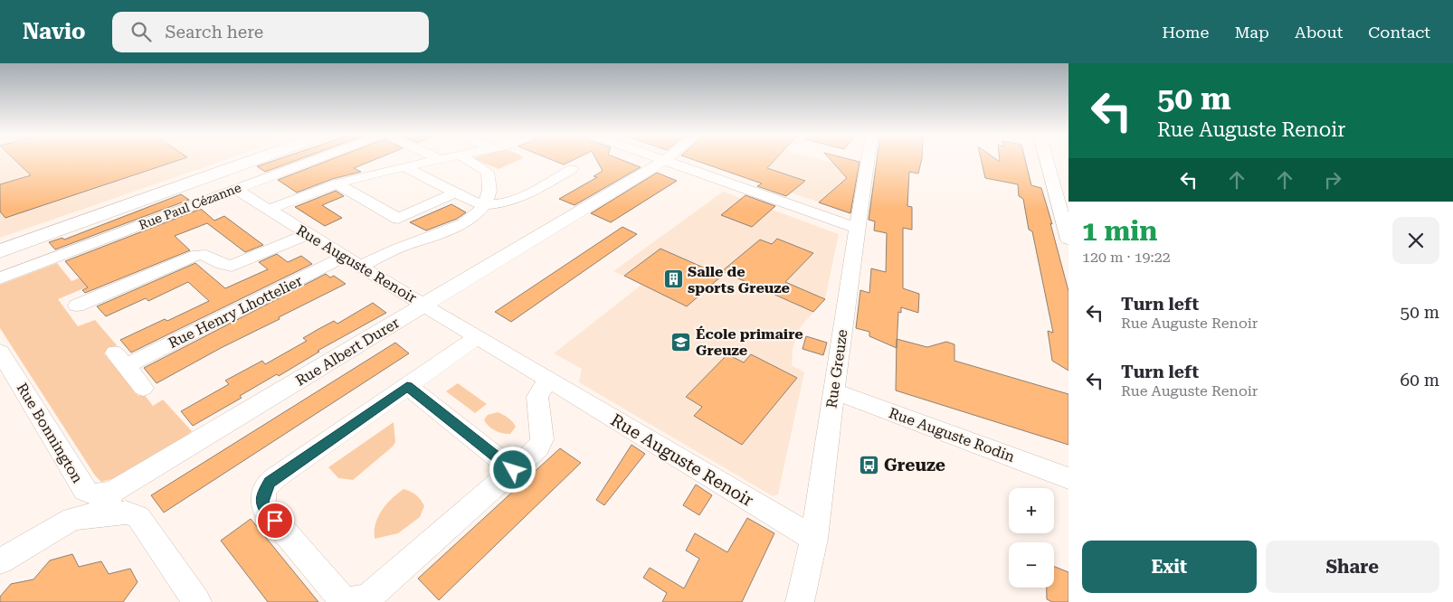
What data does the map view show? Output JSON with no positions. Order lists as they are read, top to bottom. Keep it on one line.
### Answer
{"streets":{"street":["Rue Paul Cézanne","Rue Auguste Renoir","Rue Henry Lhottelier","Rue Albert Durer","Rue Greuze","Rue Bonnington","Rue Auguste Rodin"]},"crossings":[["Rue Paul Cézanne","Rue Auguste Renoir"],["Rue Auguste Renoir","Rue Henry Lhottelier"],["Rue Auguste Renoir","Rue Albert Durer"],["Rue Auguste Renoir","Rue Greuze"],["Rue Albert Durer","Rue Bonnington"],["Rue Greuze","Rue Auguste Rodin"]],"places":{"building":["Salle de sports Greuze"],"school or university":["École primaire Greuze"],"bus stop":["Greuze"]},"page":{"header":"Navio","search":"Search here","nav":["Home","Map","About","Contact"],"turn":["50 m","Rue Auguste Renoir"],"heading":["1 min","120 m · 19:22"],"list":[{"name":"Turn left","note":"Rue Auguste Renoir","value":"50 m"},{"name":"Turn left","note":"Rue Auguste Renoir","value":"60 m"}],"map_buttons":["+","−"],"buttons":["Exit","Share"]}}
